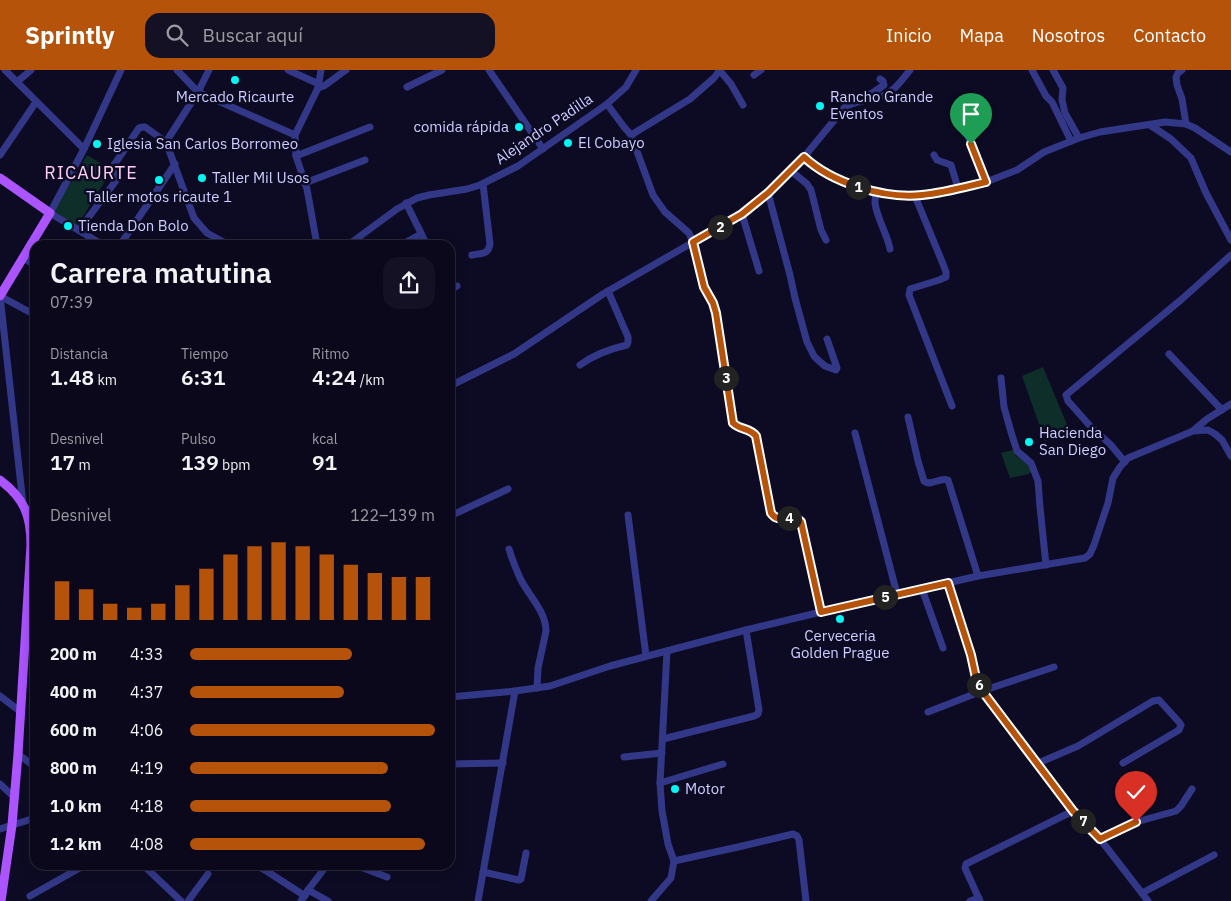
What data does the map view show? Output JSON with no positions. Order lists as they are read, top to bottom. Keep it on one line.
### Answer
{"streets":{"street":["Alejandro Padilla"]},"districts":["RICAURTE"],"places":["Mercado Ricaurte","Rancho Grande Eventos","comida rápida","El Cobayo","Iglesia San Carlos Borromeo","Taller Mil Usos","Taller motos ricaute 1","Tienda Don Bolo","Hacienda San Diego","Cerveceria Golden Prague","Motor"],"page":{"header":"Sprintly","search":"Buscar aquí","nav":["Inicio","Mapa","Nosotros","Contacto"],"pins":["1","2","3","4","5","6","7"],"heading":["Carrera matutina","07:39"],"stats":[["Distancia","1.48 km"],["Tiempo","6:31"],["Ritmo","4:24 /km"],["Desnivel","17 m"],["Pulso","139 bpm"],["kcal","91"]],"chart":["Desnivel","122–139 m"],"list":[{"name":"200 m","note":"4:33"},{"name":"400 m","note":"4:37"},{"name":"600 m","note":"4:06"},{"name":"800 m","note":"4:19"},{"name":"1.0 km","note":"4:18"},{"name":"1.2 km","note":"4:08"}]}}
